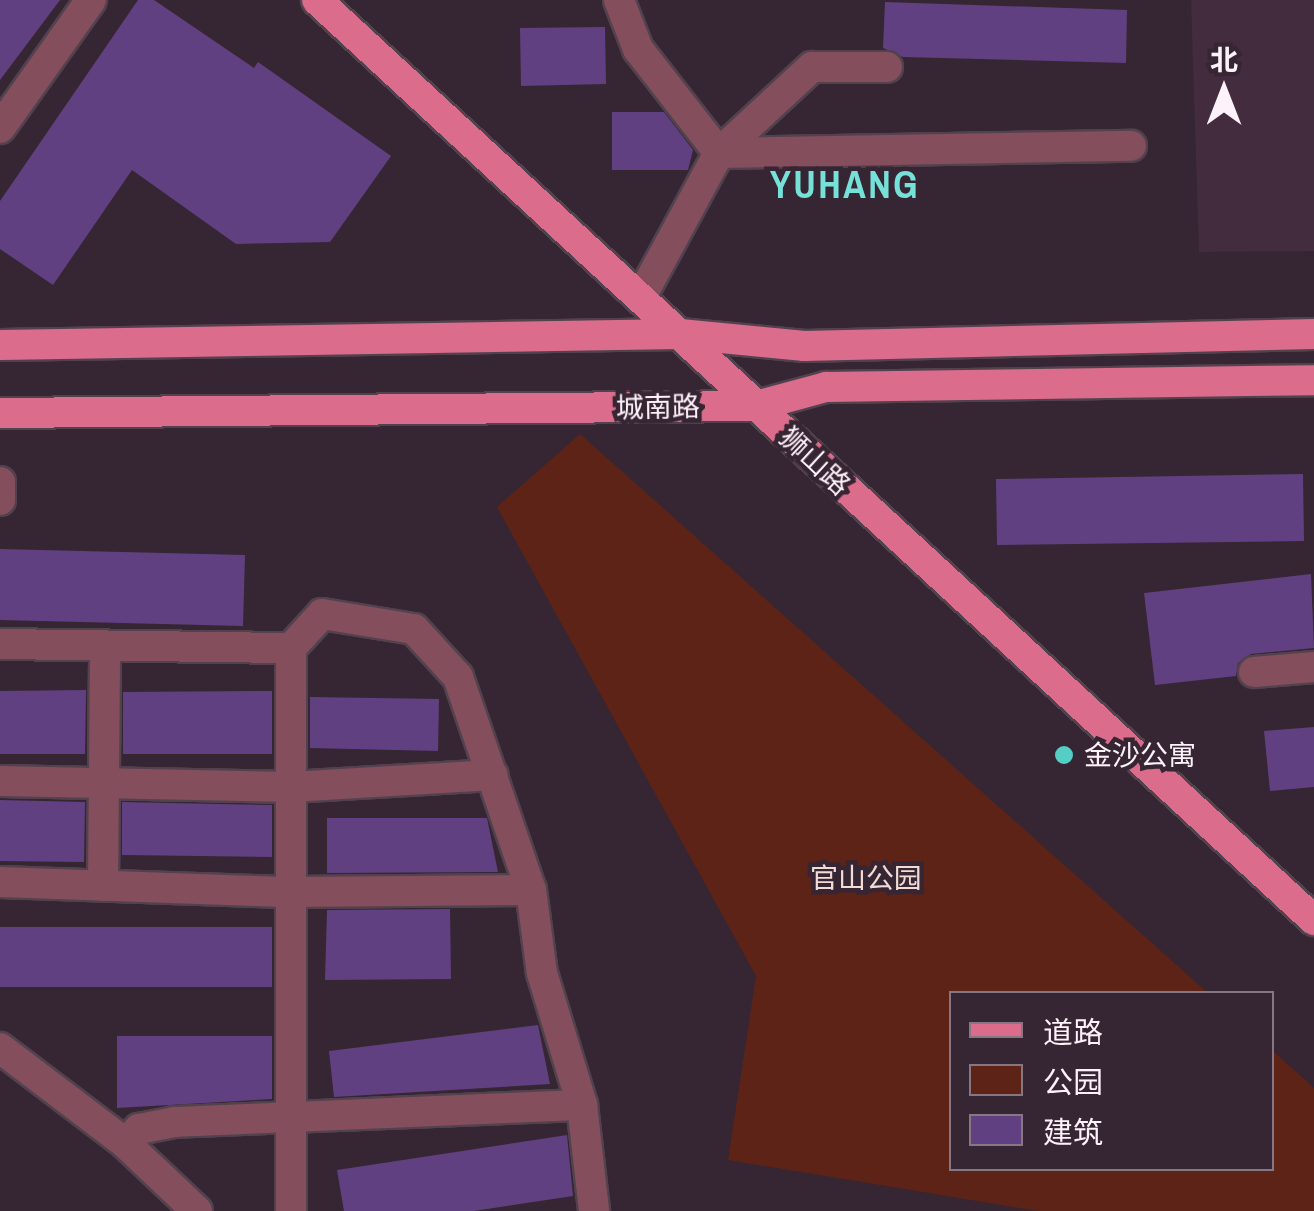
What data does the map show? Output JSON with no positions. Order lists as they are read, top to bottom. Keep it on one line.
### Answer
{"streets":{"main road":["城南路","狮山路"]},"crossings":[["城南路","狮山路"]],"districts":["YUHANG"],"parks":["官山公园"],"places":["金沙公寓"],"legend":["道路","公园","建筑"],"north":"top"}
